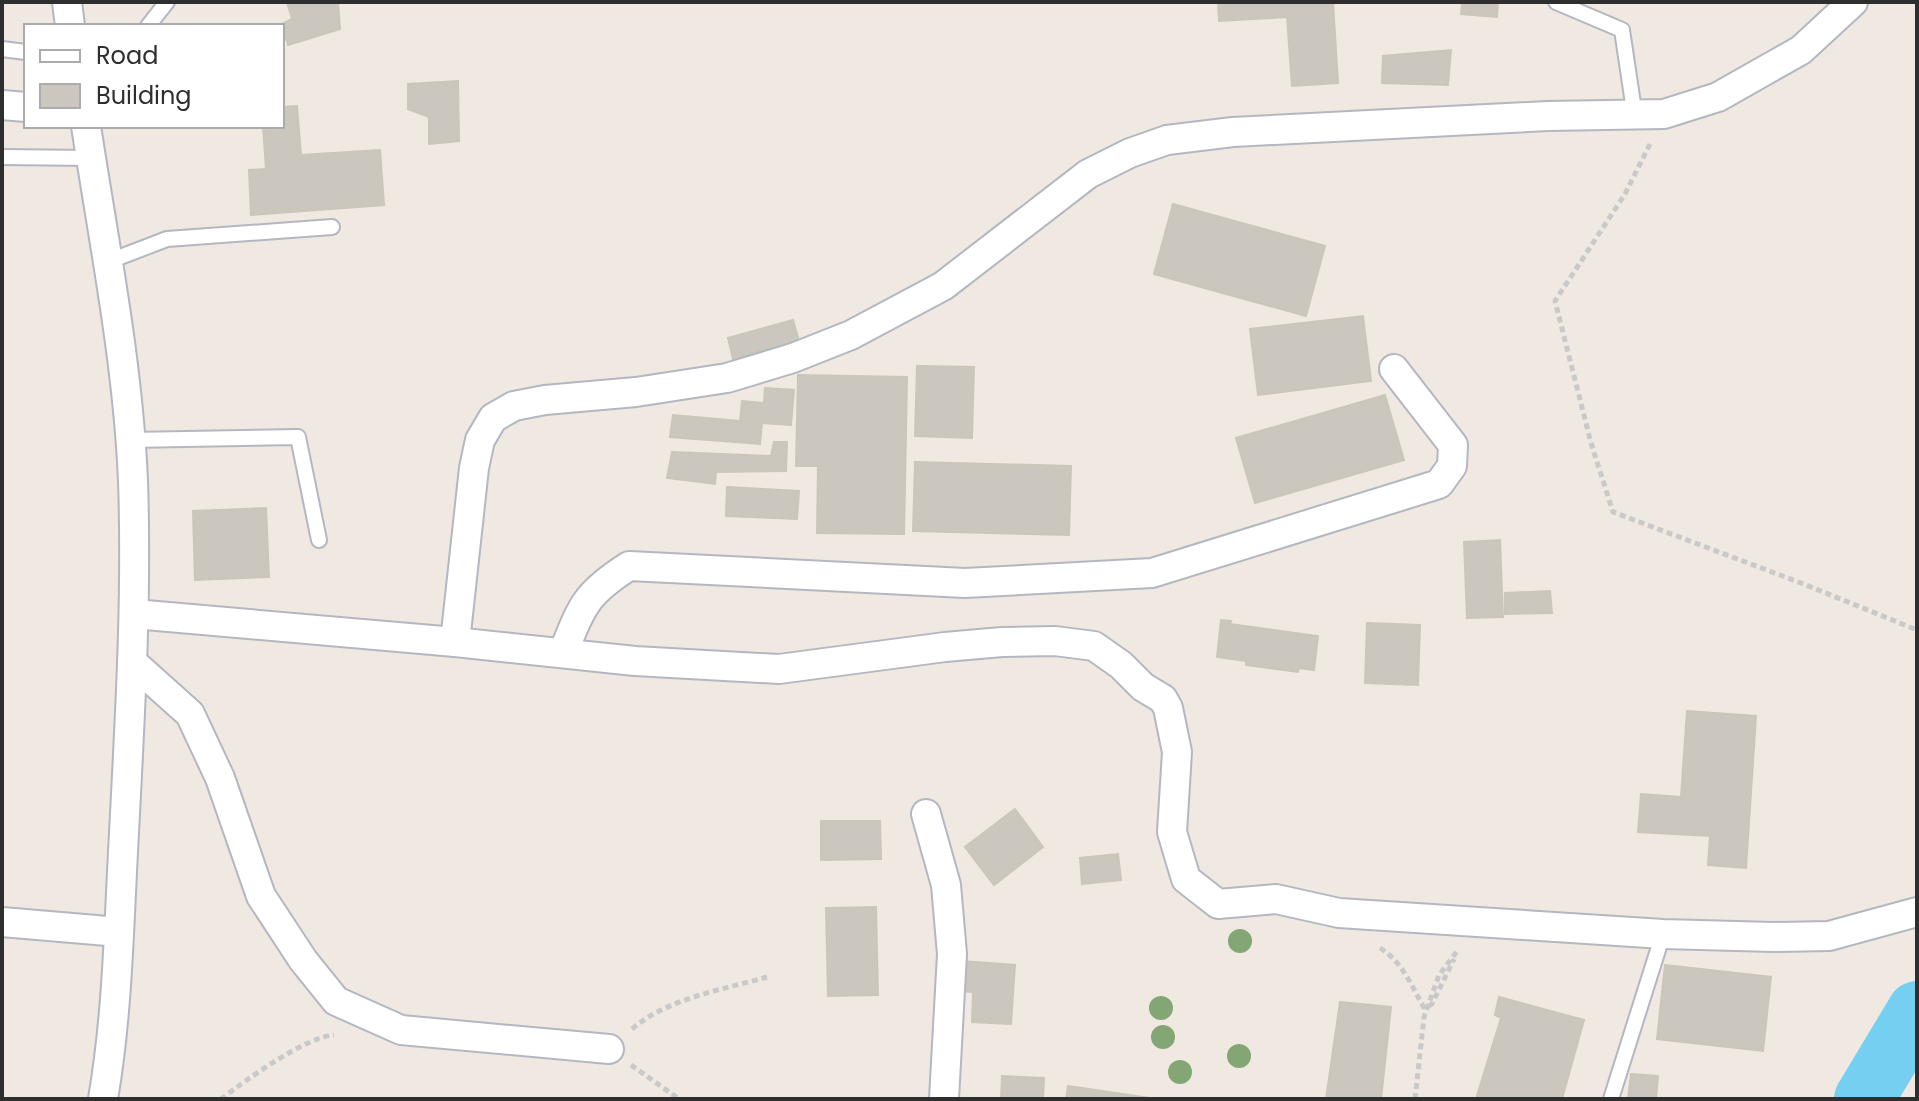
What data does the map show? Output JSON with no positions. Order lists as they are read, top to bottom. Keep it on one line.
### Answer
{"legend":["Road","Building"]}
